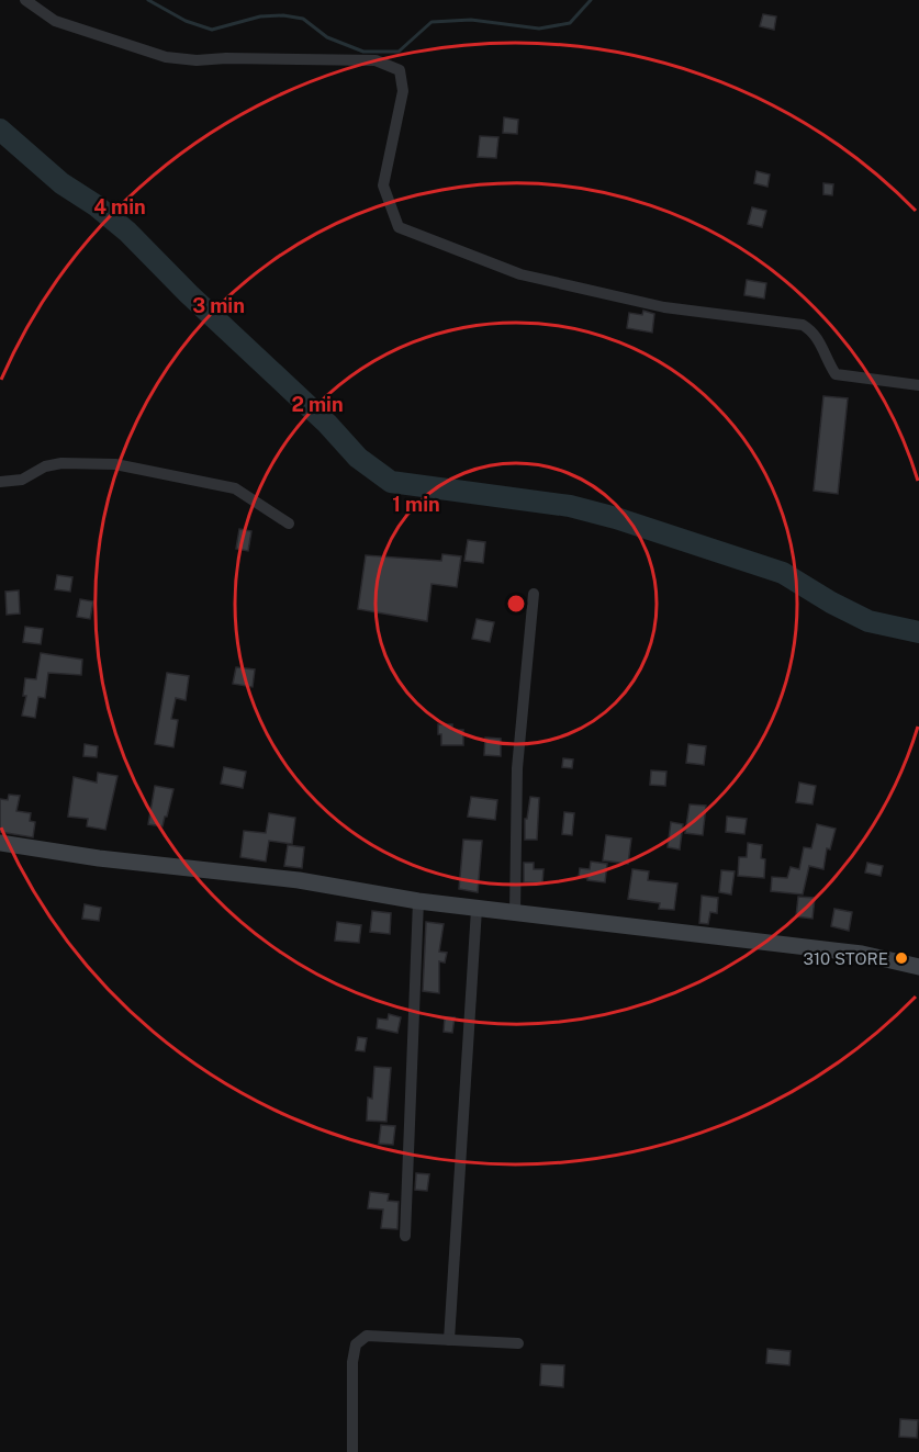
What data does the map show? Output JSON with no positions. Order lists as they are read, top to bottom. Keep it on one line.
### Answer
{"places":["310 STORE"],"rings":["4 min","3 min","2 min","1 min"]}
